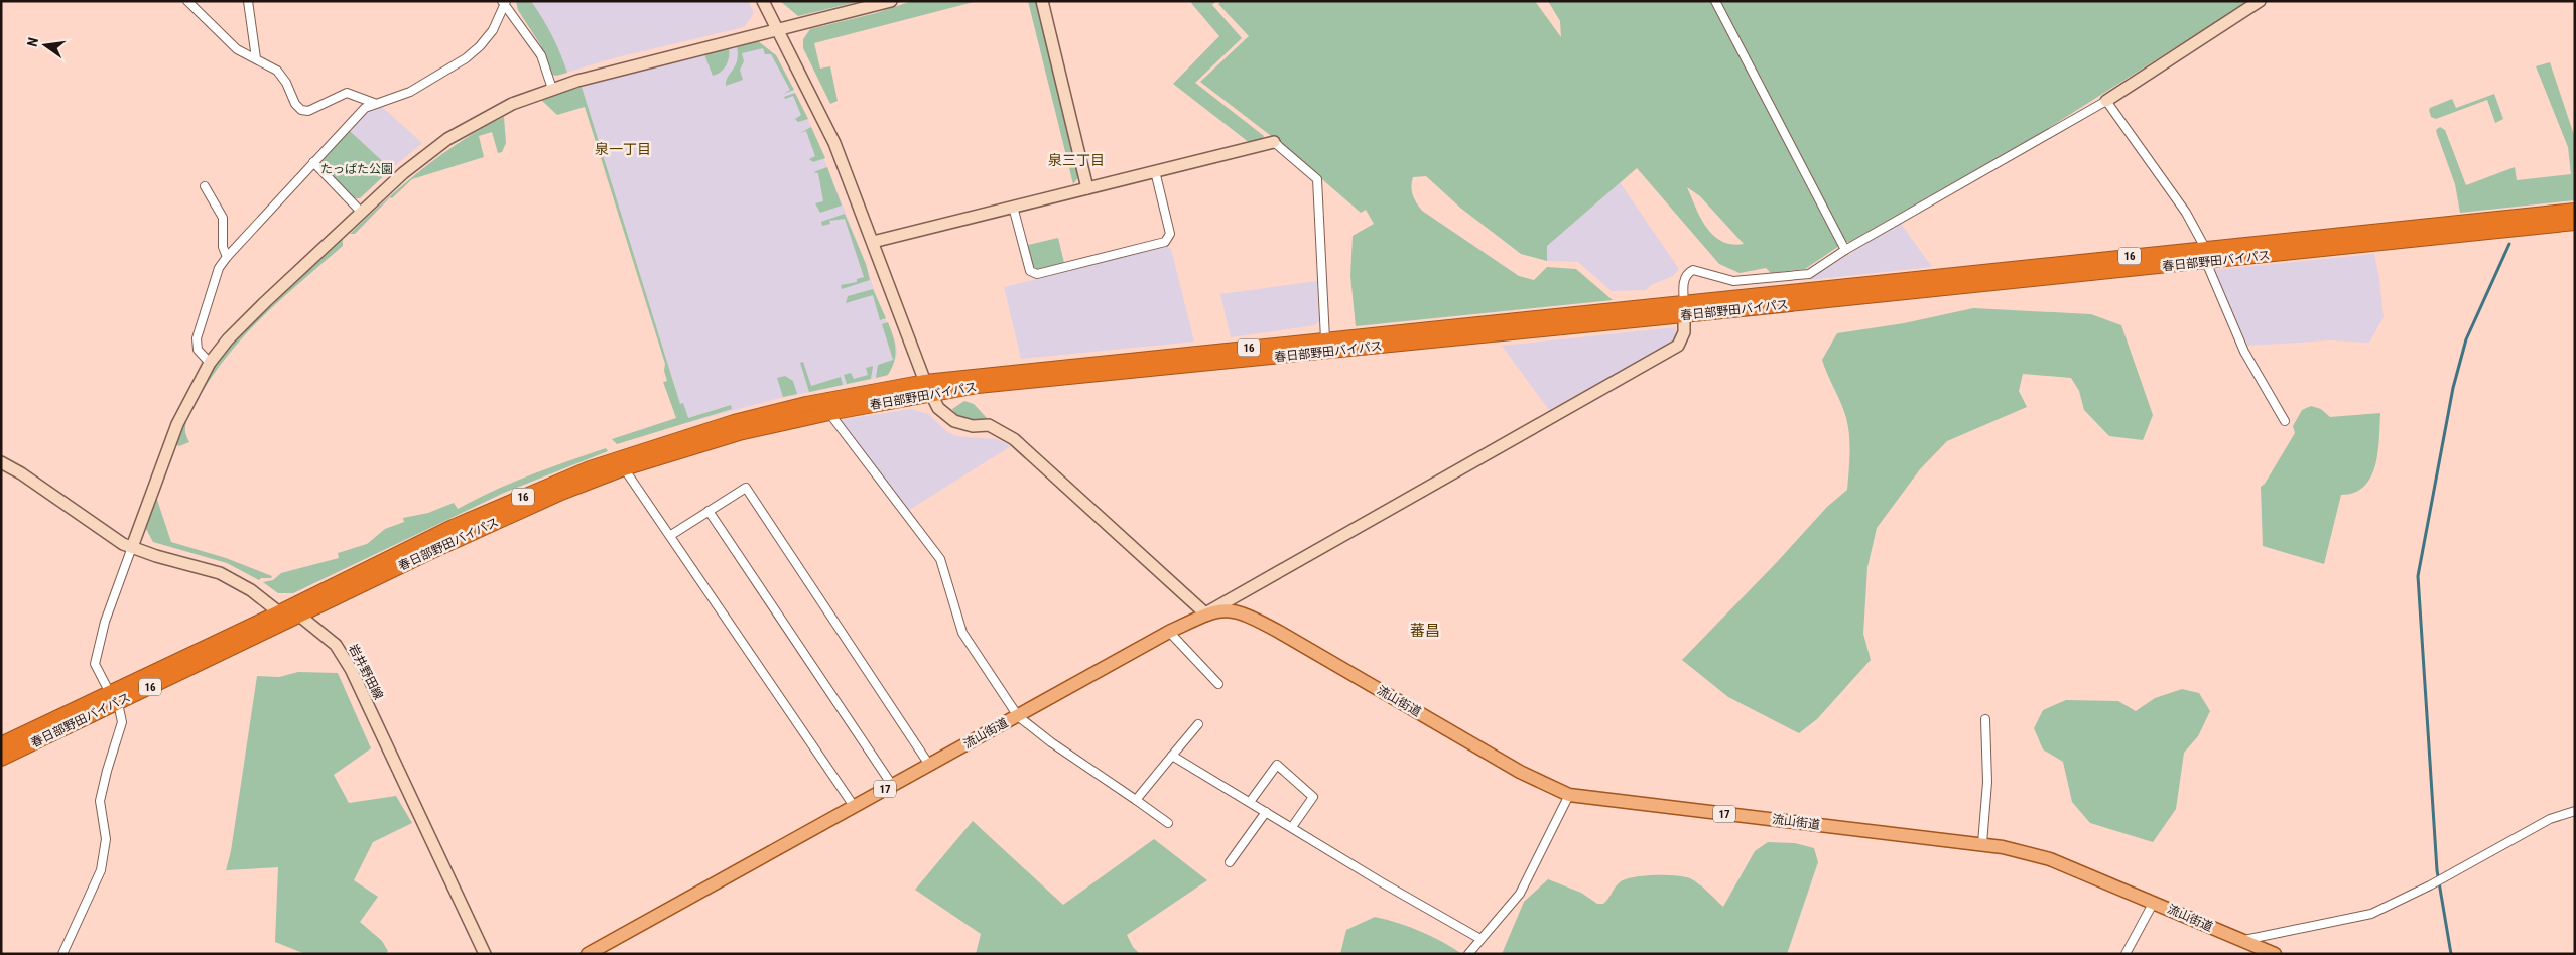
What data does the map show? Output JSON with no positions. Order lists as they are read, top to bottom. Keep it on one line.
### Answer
{"streets":{"highway":["16","春日部野田バイパス"],"main road":["流山街道","17"],"street":["岩井野田線"]},"crossings":[["春日部野田バイパス","岩井野田線"]],"districts":["泉一丁目","泉三丁目","蕃昌"],"parks":["たっぱた公園"],"north":"left"}
